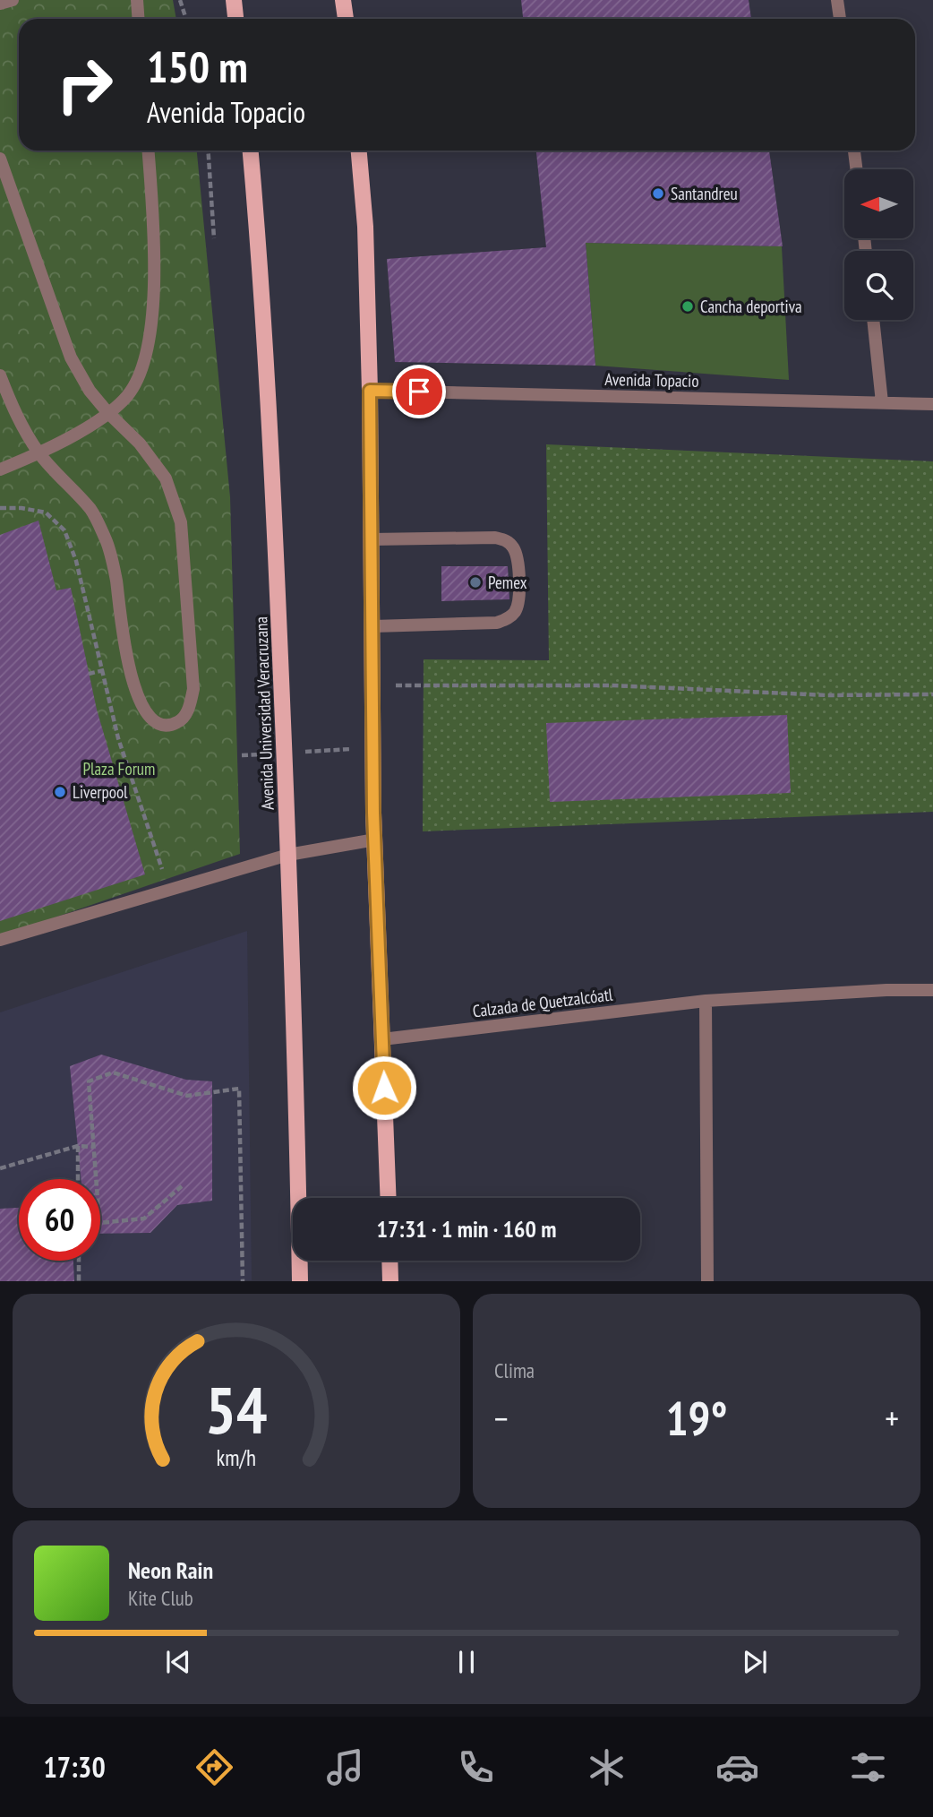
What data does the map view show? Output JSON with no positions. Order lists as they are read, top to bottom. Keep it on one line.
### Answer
{"streets":{"main road":["Avenida Universidad Veracruzana"],"street":["Avenida Topacio","Calzada de Quetzalcóatl"]},"parks":["Plaza Forum"],"places":["Santandreu","Cancha deportiva","Pemex","Liverpool"],"north":"left","page":{"turn":["150 m","Avenida Topacio"],"limit":"60","trip":"17:31 · 1 min · 160 m","tile":"Clima","heat":["−","19°","+"],"song":["Neon Rain","Kite Club"],"tabs":"17:30","gauge":["54","km/h"]}}
